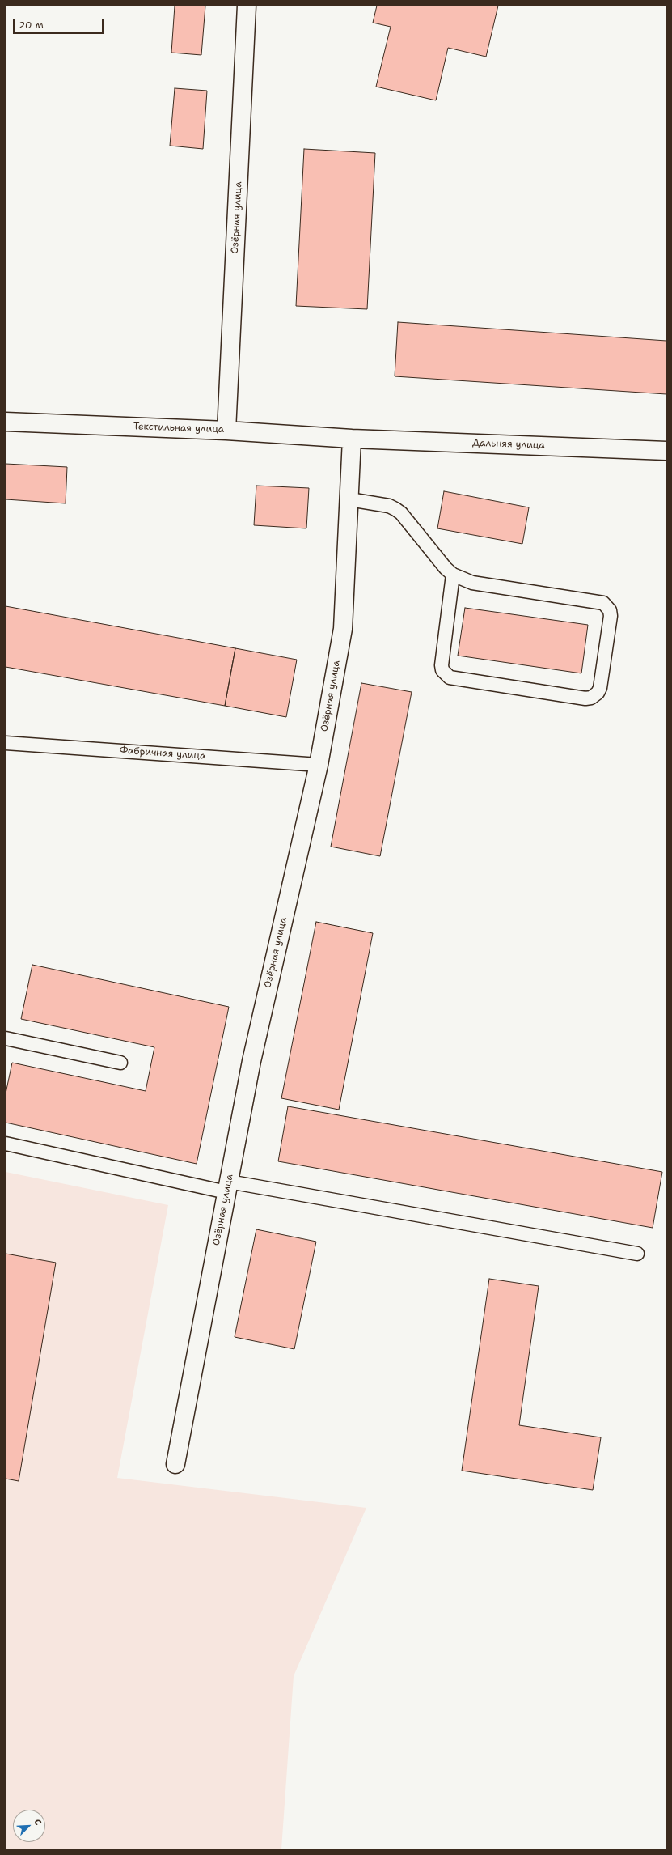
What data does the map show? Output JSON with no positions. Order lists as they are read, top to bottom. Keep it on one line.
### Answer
{"streets":{"street":["Озёрная улица","Текстильная улица","Дальняя улица"],"lane":["Фабричная улица"]},"crossings":[["Озёрная улица","Текстильная улица"],["Озёрная улица","Дальняя улица"],["Озёрная улица","Фабричная улица"],["Текстильная улица","Дальняя улица"]],"scale_bar":"20 m","north":"top right"}
